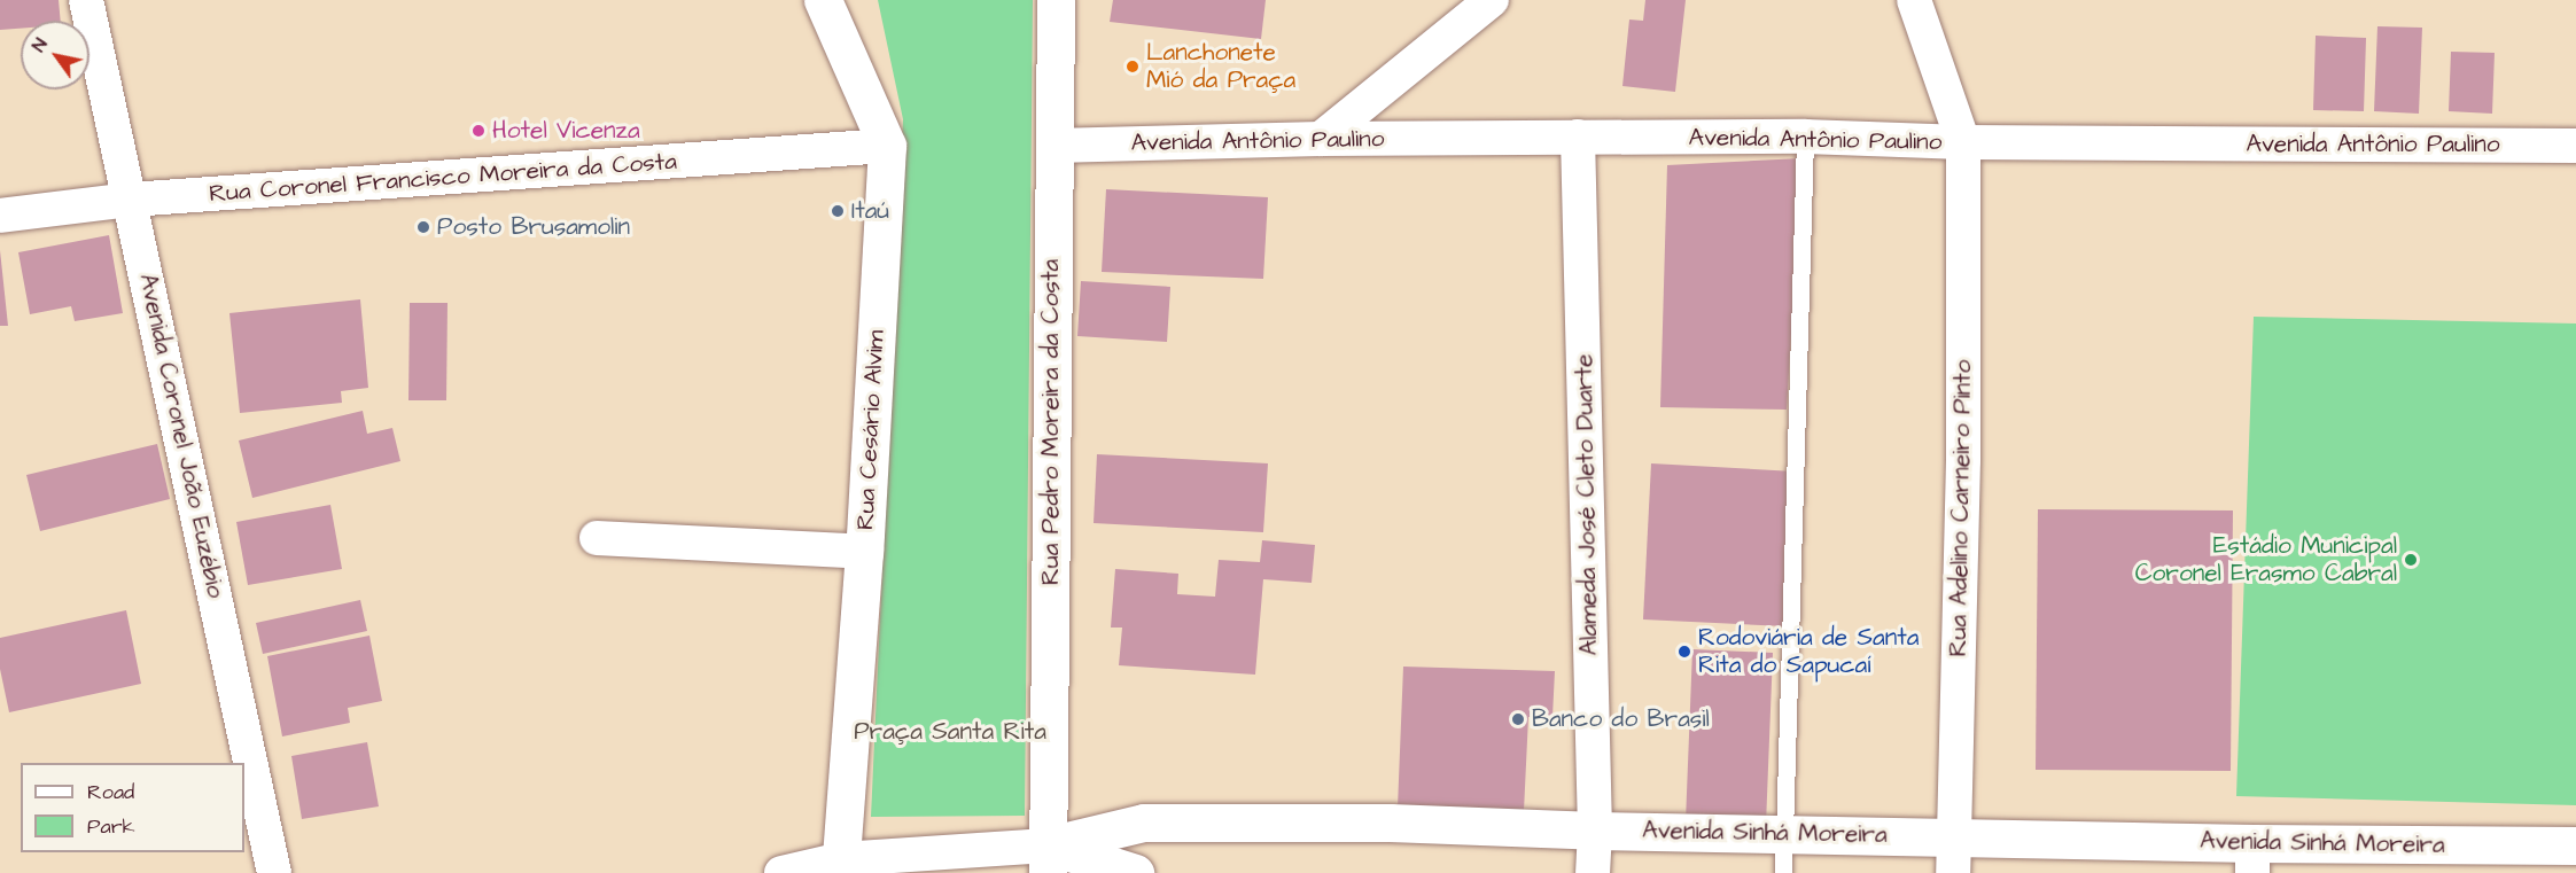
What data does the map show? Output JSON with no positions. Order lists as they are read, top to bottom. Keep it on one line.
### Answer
{"streets":{"main road":["Rua Pedro Moreira da Costa","Rua Cesário Alvim","Avenida Sinhá Moreira"],"street":["Avenida Antônio Paulino","Rua Coronel Francisco Moreira da Costa","Avenida Coronel João Euzébio","Alameda José Cleto Duarte","Rua Adelino Carneiro Pinto"]},"crossings":[["Avenida Antônio Paulino","Rua Pedro Moreira da Costa"],["Avenida Antônio Paulino","Alameda José Cleto Duarte"],["Avenida Antônio Paulino","Rua Adelino Carneiro Pinto"],["Rua Coronel Francisco Moreira da Costa","Rua Cesário Alvim"],["Rua Coronel Francisco Moreira da Costa","Avenida Coronel João Euzébio"],["Rua Pedro Moreira da Costa","Avenida Sinhá Moreira"],["Alameda José Cleto Duarte","Avenida Sinhá Moreira"],["Rua Adelino Carneiro Pinto","Avenida Sinhá Moreira"]],"parks":["Praça Santa Rita"],"places":["Lanchonete Mió da Praça","Hotel Vicenza","Itaú","Posto Brusamolin","Estádio Municipal Coronel Erasmo Cabral","Rodoviária de Santa Rita do Sapucaí","Banco do Brasil"],"legend":["Road","Park"],"north":"top left"}
